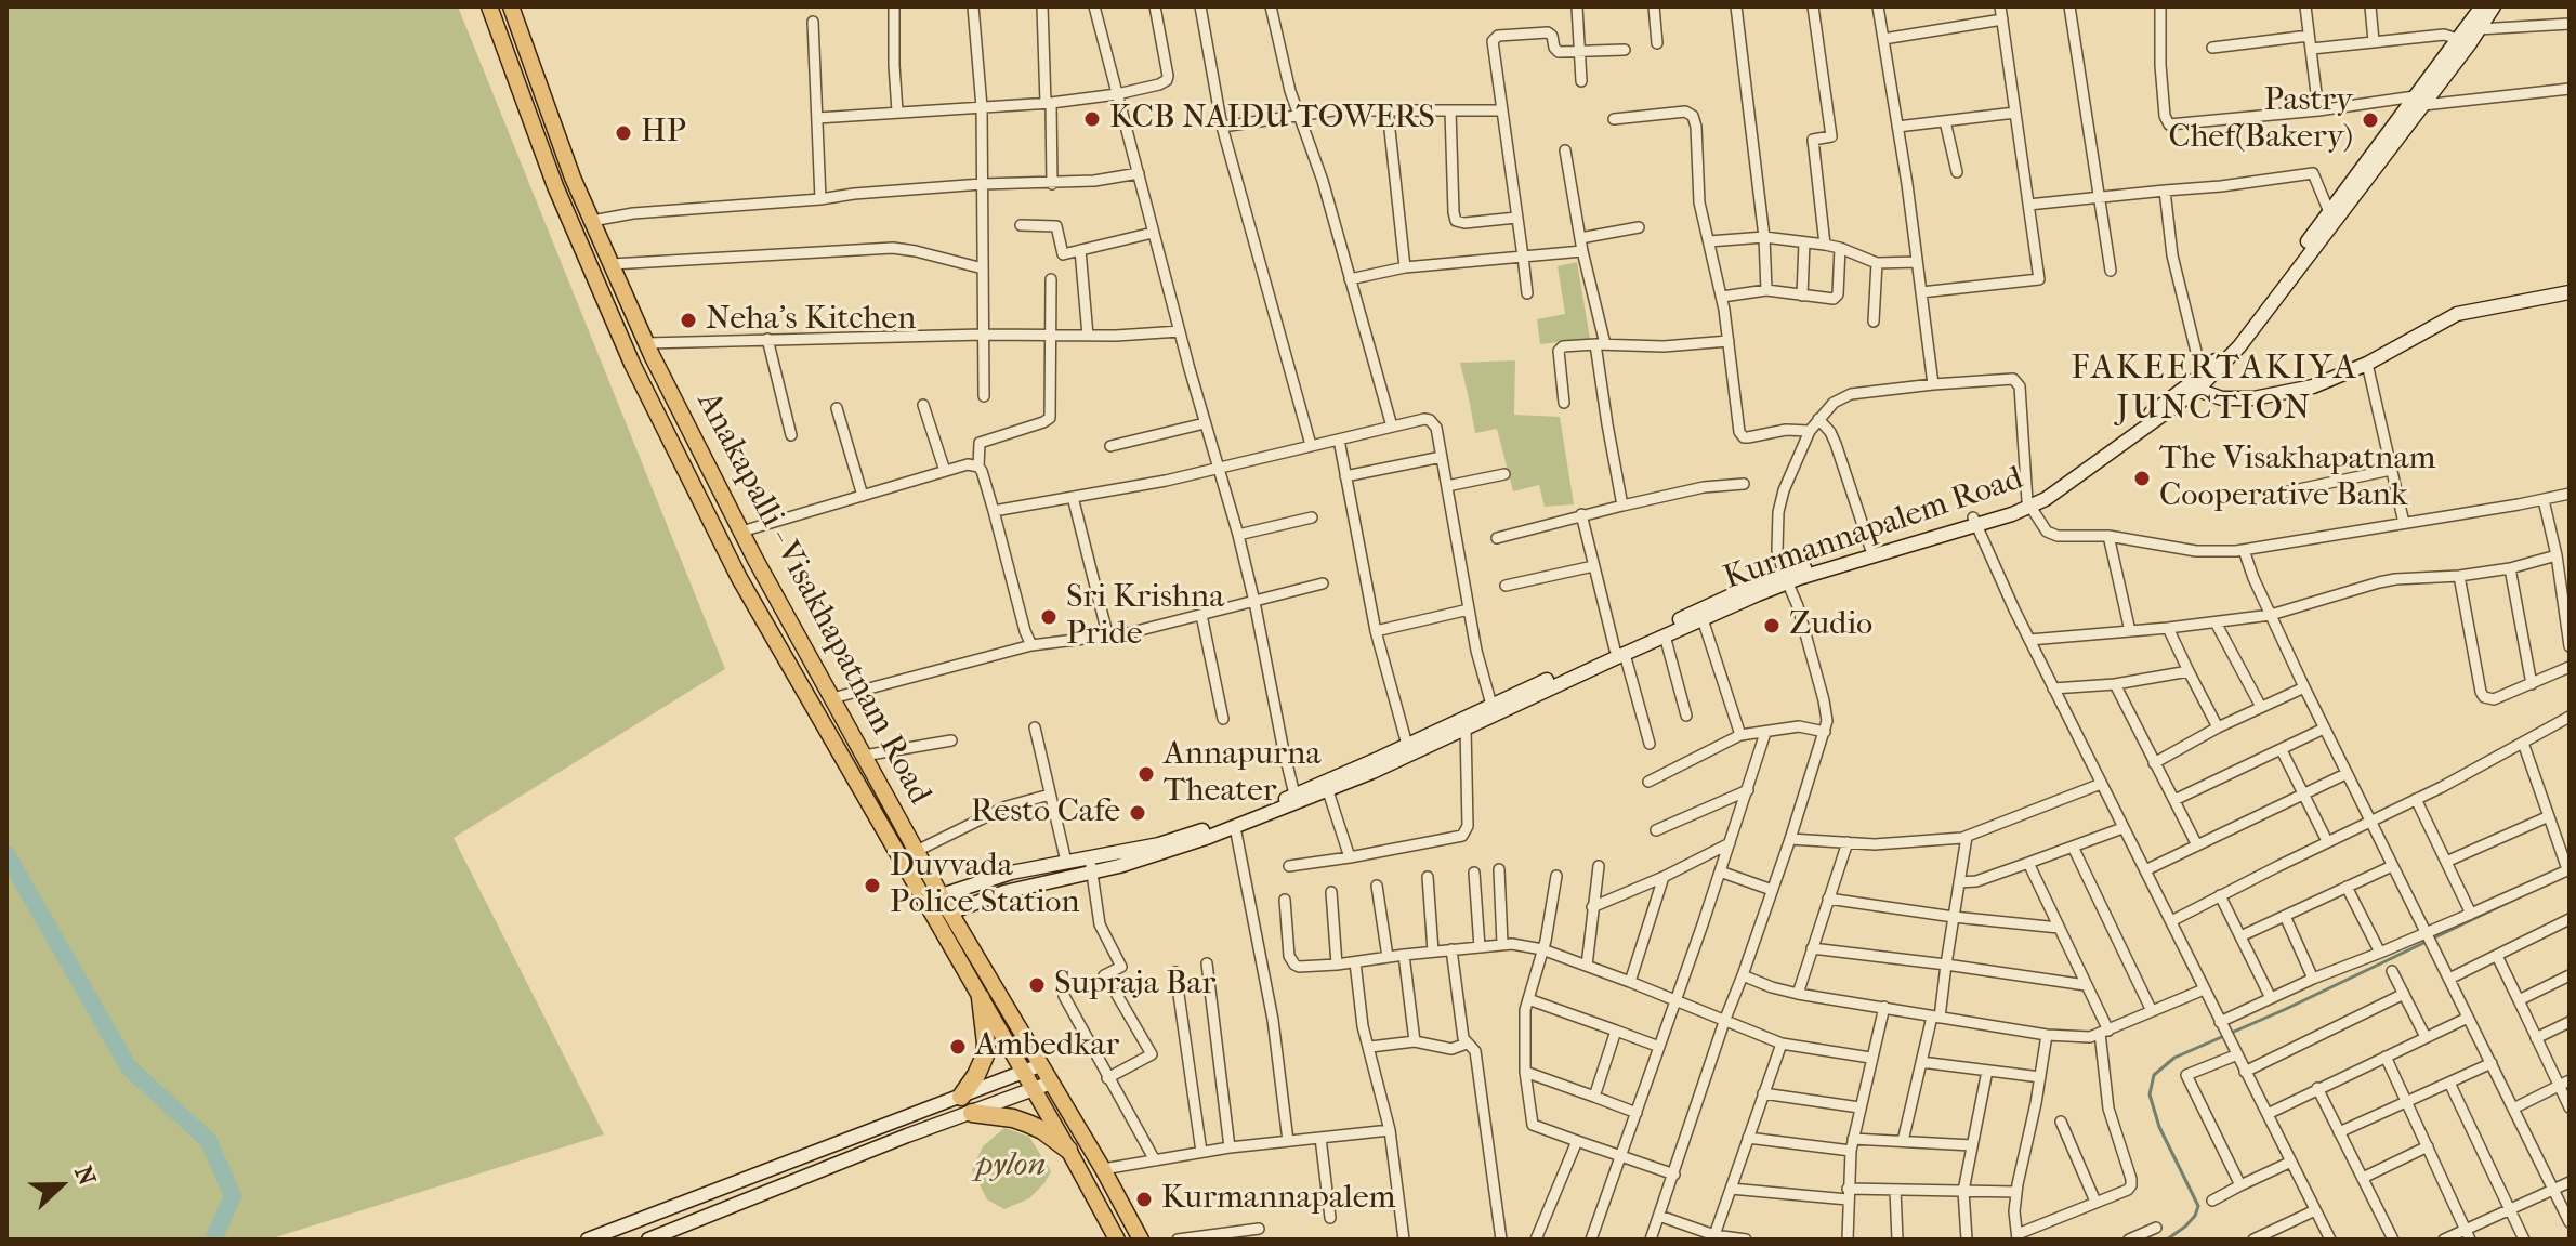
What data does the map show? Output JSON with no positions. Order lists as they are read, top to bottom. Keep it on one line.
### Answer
{"streets":{"main road":["Kurmannapalem Road","Anakapalli - Visakhapatnam Road"]},"crossings":[["Kurmannapalem Road","Anakapalli - Visakhapatnam Road"]],"districts":["FAKEERTAKIYA JUNCTION"],"parks":["pylon"],"places":["KCB NAIDU TOWERS","Pastry Chef(Bakery)","HP","Neha's Kitchen","The Visakhapatnam Cooperative Bank","Sri Krishna Pride","Zudio","Annapurna Theater","Resto Cafe","Duvvada Police Station","Supraja Bar","Ambedkar","Kurmannapalem"],"north":"right"}
